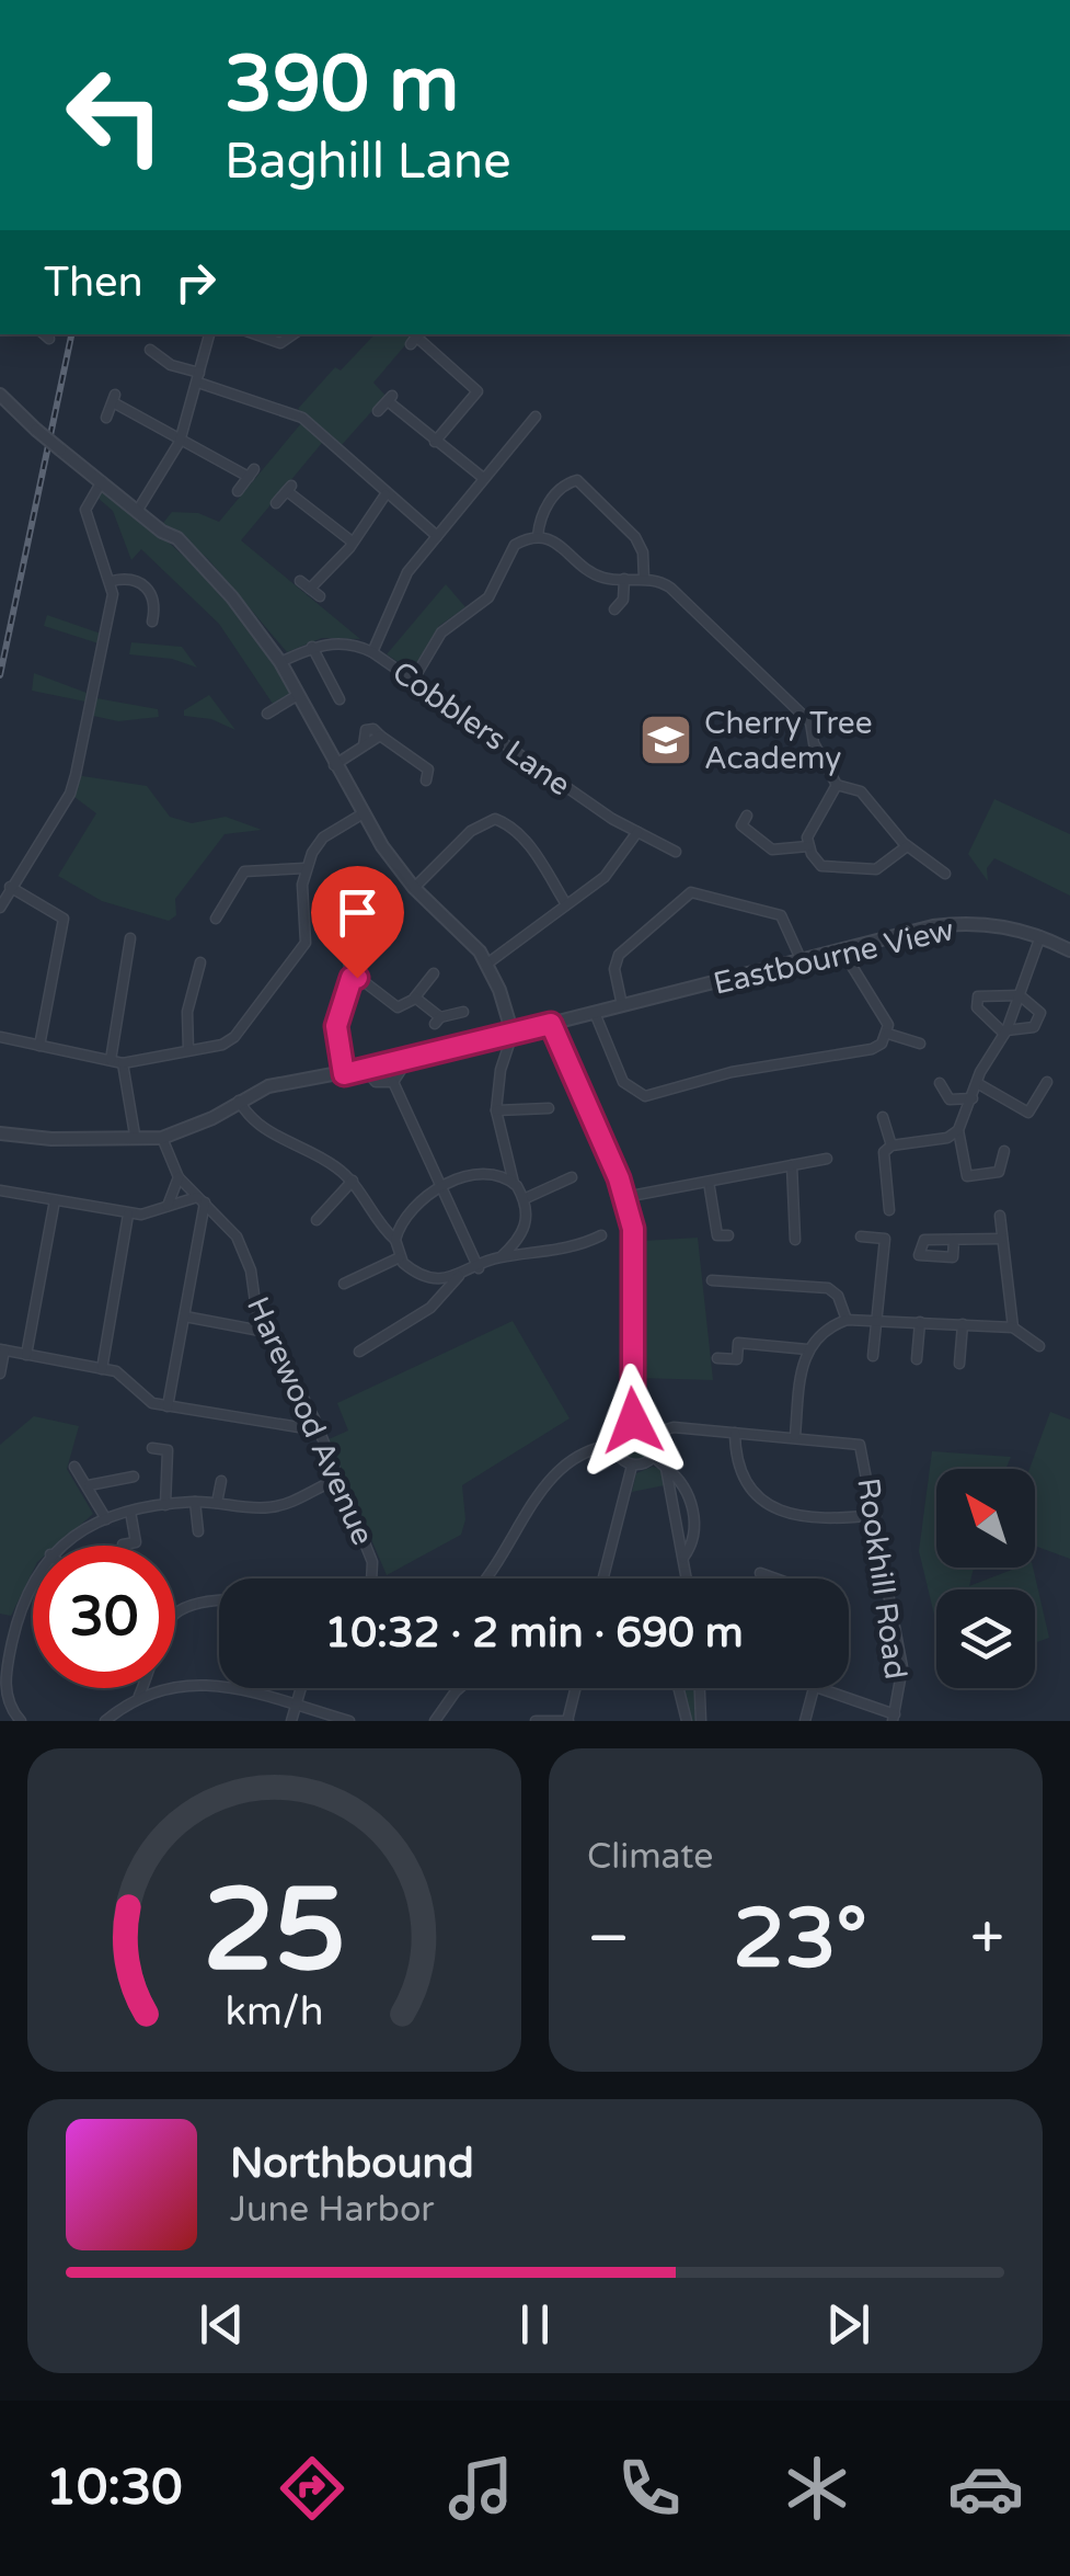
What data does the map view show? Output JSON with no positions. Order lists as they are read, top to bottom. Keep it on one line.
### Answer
{"streets":{"street":["Cobblers Lane","Eastbourne View","Harewood Avenue","Rookhill Road"]},"crossings":[["Eastbourne View","Harewood Avenue"]],"places":{"school or university":["Cherry Tree Academy"]},"north":"top left","page":{"turn":["390 m","Baghill Lane"],"then":"Then","limit":"30","trip":"10:32 · 2 min · 690 m","tile":"Climate","heat":["−","23°","+"],"song":["Northbound","June Harbor"],"tabs":"10:30","gauge":["25","km/h"]}}
